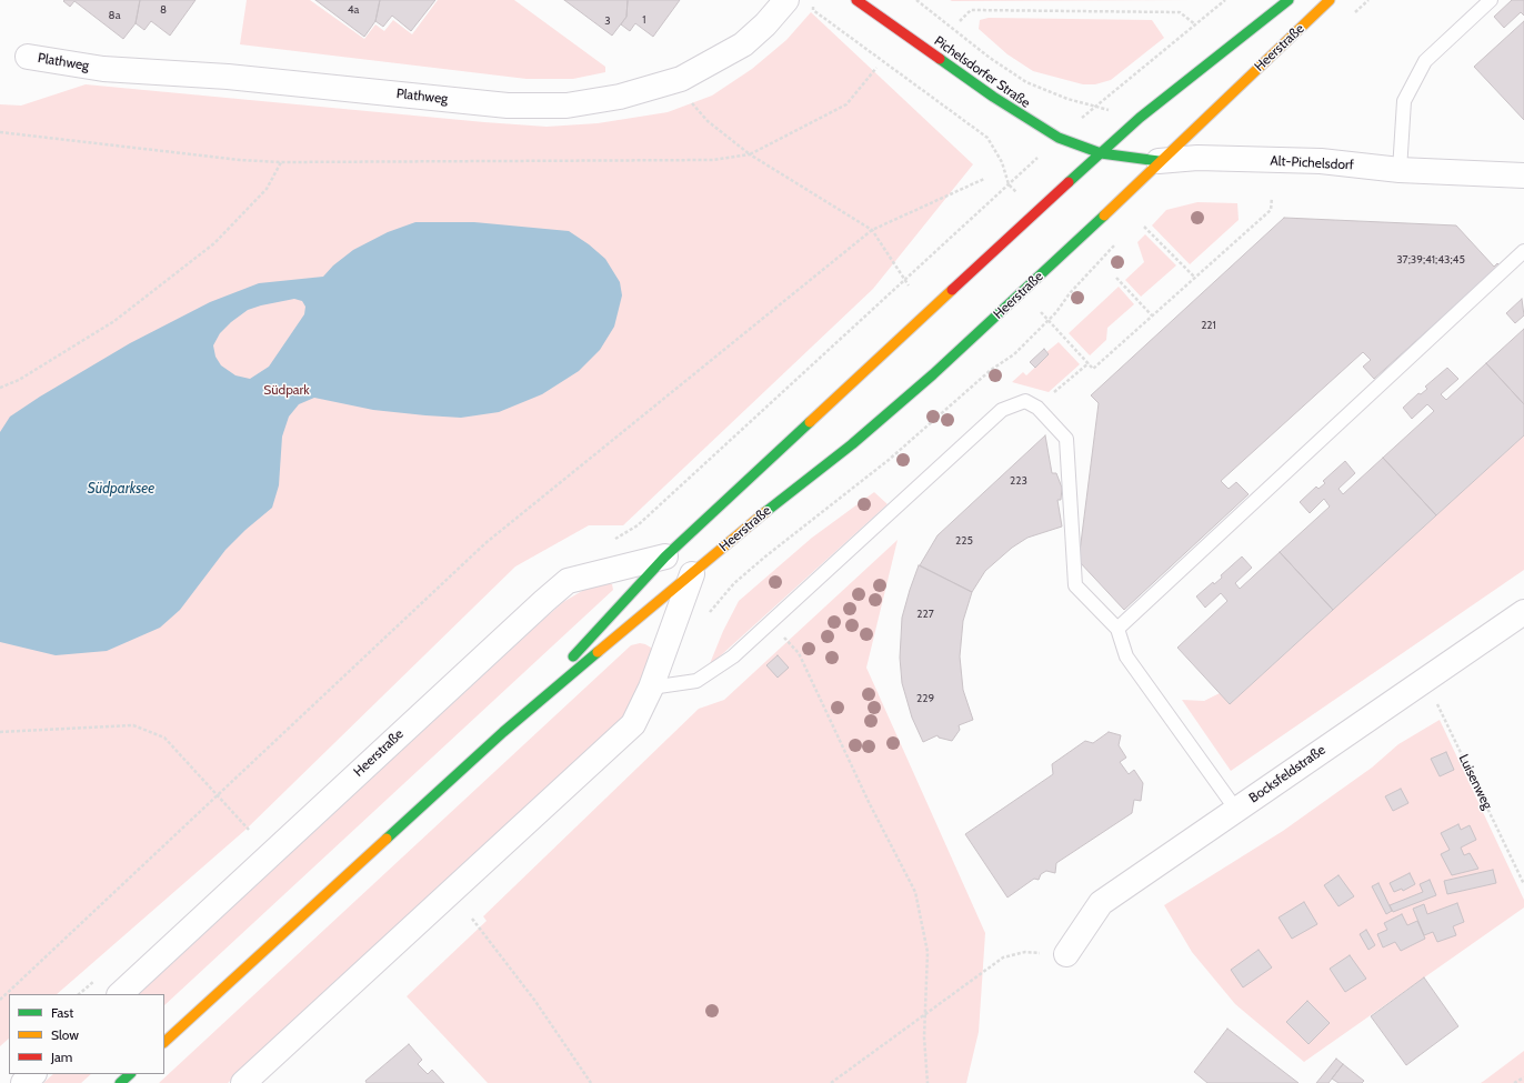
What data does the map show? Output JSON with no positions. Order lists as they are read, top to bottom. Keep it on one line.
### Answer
{"streets":{"main road":["Heerstraße","Pichelsdorfer Straße","Alt-Pichelsdorf"],"street":["Plathweg","Bocksfeldstraße"],"path":["Luisenweg"]},"crossings":[["Heerstraße","Pichelsdorfer Straße"],["Heerstraße","Alt-Pichelsdorf"],["Pichelsdorfer Straße","Alt-Pichelsdorf"],["Bocksfeldstraße","Luisenweg"]],"water":["Südparksee"],"parks":["Südpark"],"house_numbers":["8","4a","8a","1","3","37;39;41;43;45","221","223","225","227","229"],"legend":["Fast","Slow","Jam"]}
